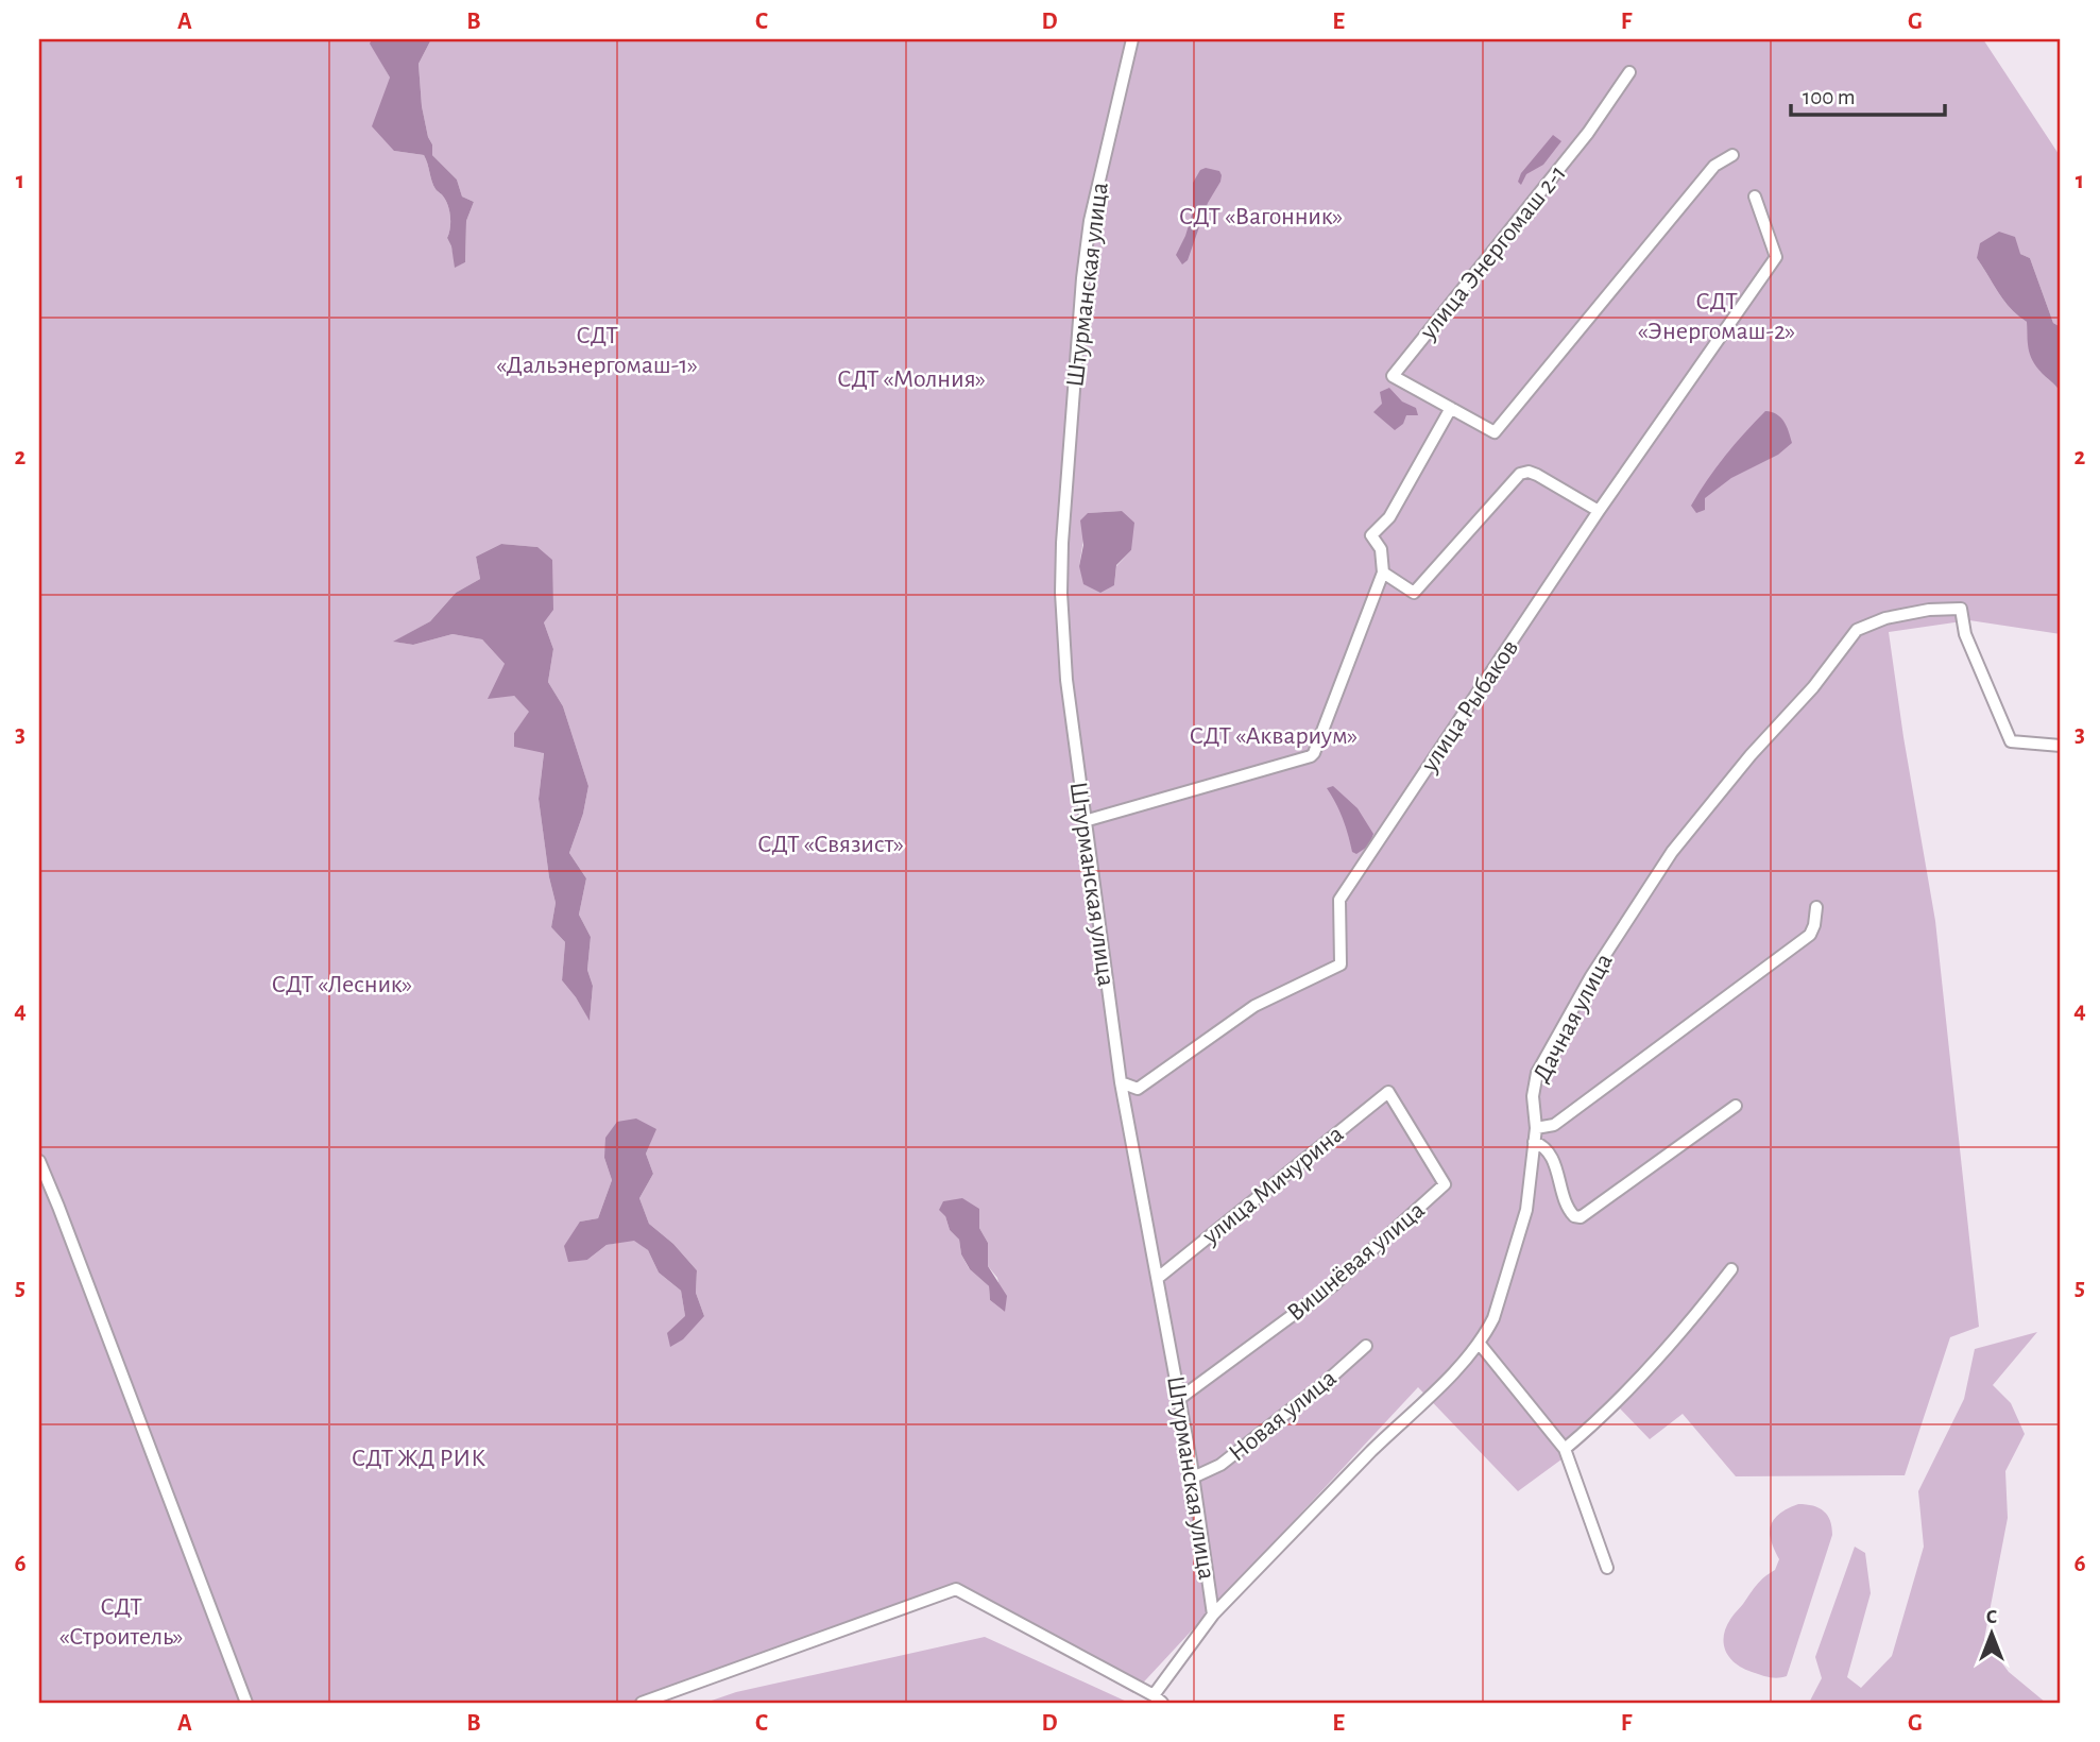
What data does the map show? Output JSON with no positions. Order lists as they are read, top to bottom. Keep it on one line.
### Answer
{"streets":{"street":["улица Энергомаш 2-1","Штурманская улица","улица Рыбаков","Дачная улица","улица Мичурина","Вишнёвая улица","Новая улица"]},"crossings":[["Штурманская улица","улица Рыбаков"],["Штурманская улица","Дачная улица"],["Штурманская улица","улица Мичурина"],["Штурманская улица","Вишнёвая улица"],["Штурманская улица","Новая улица"],["улица Мичурина","Вишнёвая улица"]],"parks":["СДТ «Вагонник»","СДТ «Энергомаш-2»","СДТ «Дальэнергомаш-1»","СДТ «Молния»","СДТ «Аквариум»","СДТ «Связист»","СДТ «Лесник»","СДТ ЖД РИК","СДТ «Строитель»"],"scale_bar":"100 m","north":"top","grid":{"columns":["A","B","C","D","E","F","G"],"rows":["1","2","3","4","5","6"]}}
